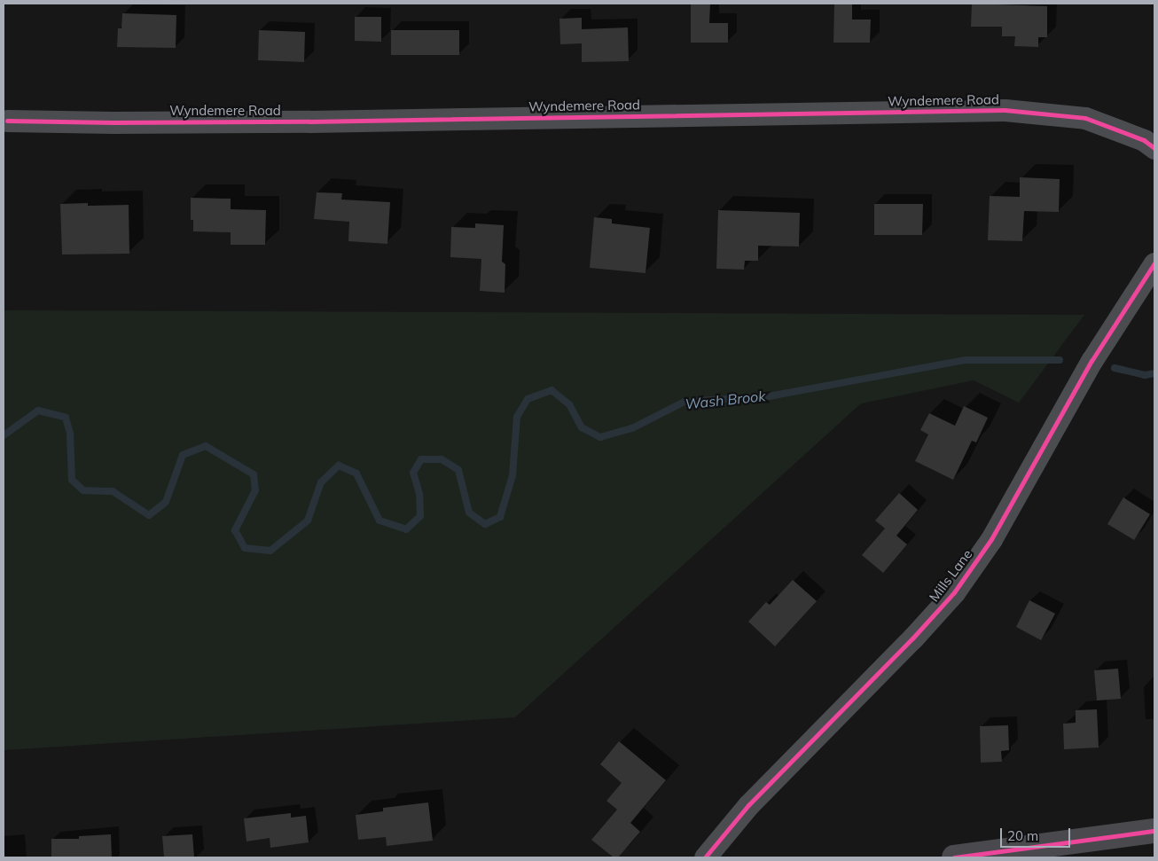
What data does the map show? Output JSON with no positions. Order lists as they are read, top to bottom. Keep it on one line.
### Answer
{"streets":{"street":["Wyndemere Road","Mills Lane"]},"water":["Wash Brook"],"scale_bar":"20 m"}
